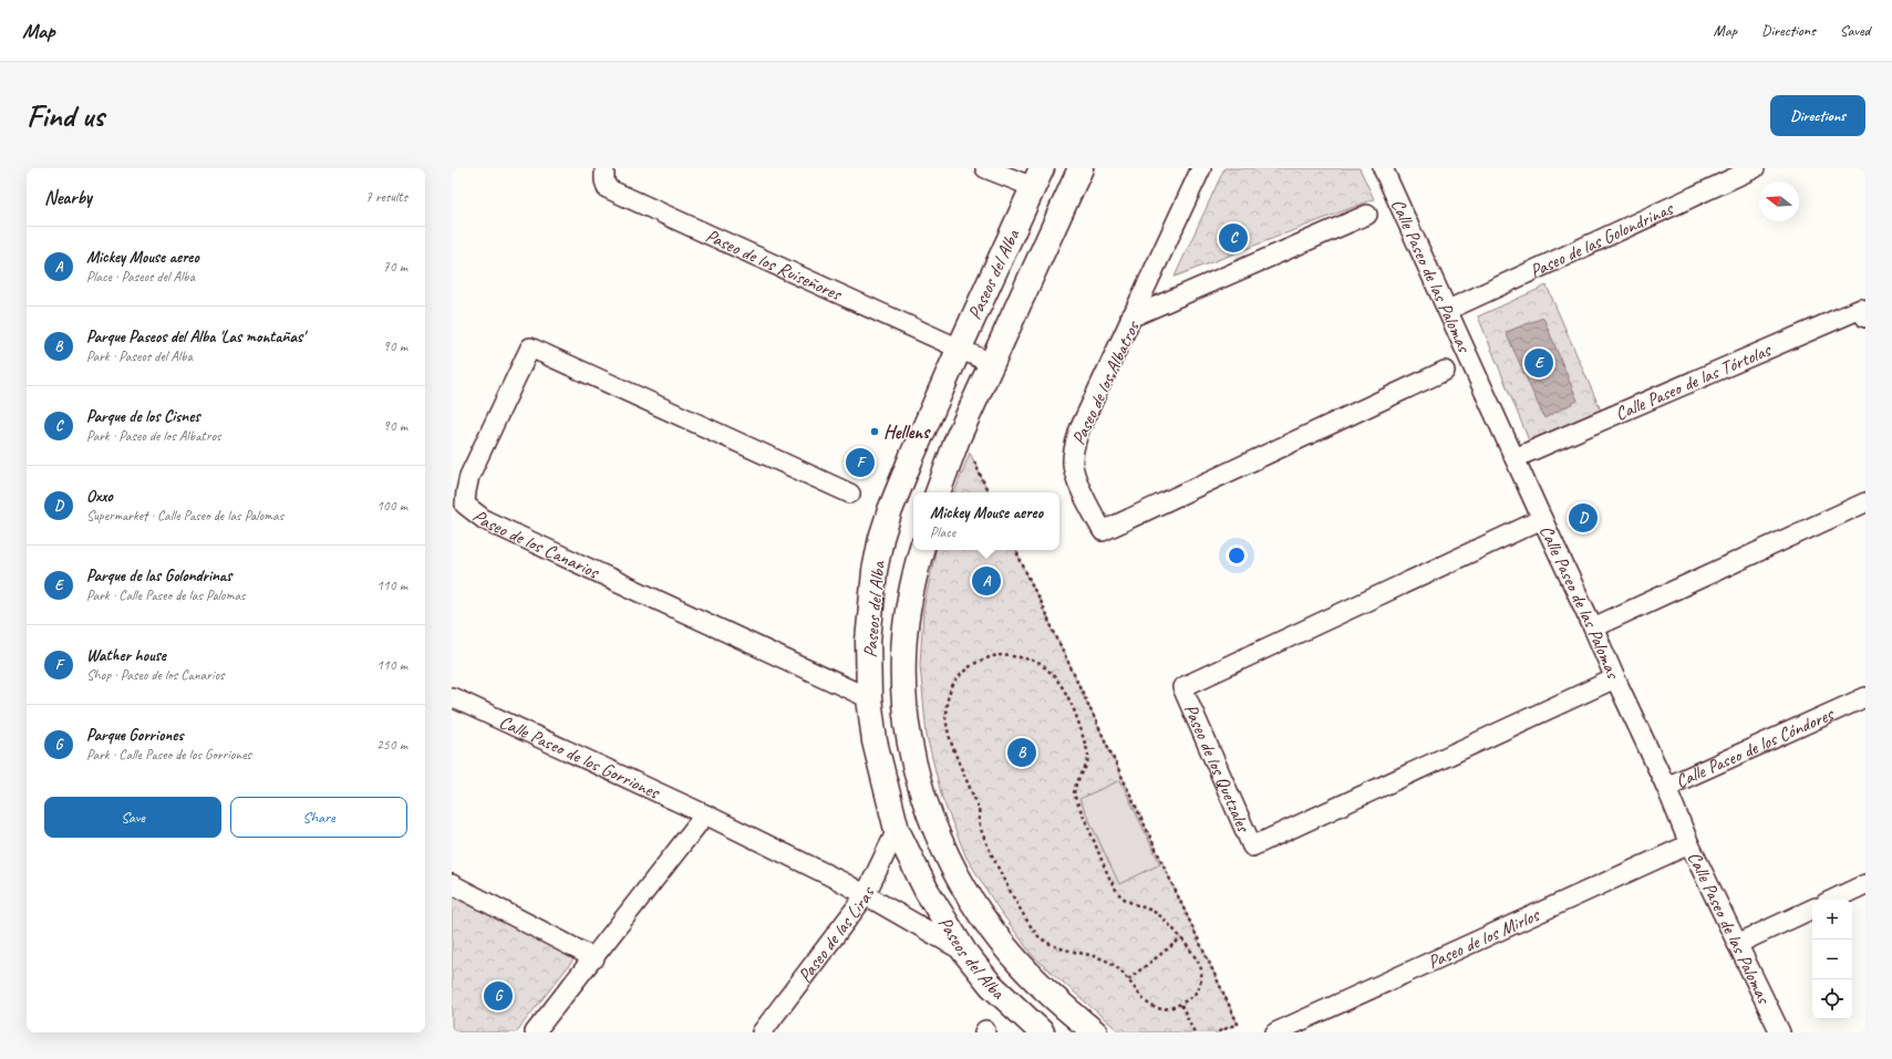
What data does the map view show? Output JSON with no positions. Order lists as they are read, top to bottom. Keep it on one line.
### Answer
{"streets":{"street":["Paseo de las Golondrinas","Paseo de los Ruiseñores","Paseos del Alba","Calle Paseo de las Palomas","Calle Paseo de las Tórtolas","Paseo de los Albatros","Paseo de los Canarios","Calle Paseo de los Cóndores","Calle Paseo de los Gorriones","Paseo de los Quetzales","Paseo de las Liras","Paseo de los Mirlos"]},"crossings":[["Paseo de las Golondrinas","Calle Paseo de las Palomas"],["Paseo de los Ruiseñores","Paseos del Alba"],["Paseos del Alba","Paseo de los Canarios"],["Paseos del Alba","Calle Paseo de los Gorriones"],["Paseos del Alba","Paseo de las Liras"],["Calle Paseo de las Palomas","Calle Paseo de las Tórtolas"],["Calle Paseo de las Palomas","Calle Paseo de los Cóndores"],["Calle Paseo de las Palomas","Paseo de los Quetzales"],["Calle Paseo de las Palomas","Paseo de los Mirlos"],["Calle Paseo de los Gorriones","Paseo de las Liras"]],"places":["Hellens"],"north":"left","page":{"header":"Map","nav":["Map","Directions","Saved"],"buttons":["Directions",["Save","Share"]],"title":"Find us","heading":["Nearby","7 results"],"pins":["C","E","F","D","A","B","G"],"list":[{"mark":"A","name":"Mickey Mouse aereo","note":"Place · Paseos del Alba","value":"70 m"},{"mark":"B","name":"Parque Paseos del Alba 'Las montañas'","note":"Park · Paseos del Alba","value":"90 m"},{"mark":"C","name":"Parque de los Cisnes","note":"Park · Paseo de los Albatros","value":"90 m"},{"mark":"D","name":"Oxxo","note":"Supermarket · Calle Paseo de las Palomas","value":"100 m"},{"mark":"E","name":"Parque de las Golondrinas","note":"Park · Calle Paseo de las Palomas","value":"110 m"},{"mark":"F","name":"Wather house","note":"Shop · Paseo de los Canarios","value":"110 m"},{"mark":"G","name":"Parque Gorriones","note":"Park · Calle Paseo de los Gorriones","value":"250 m"}],"popup":["Mickey Mouse aereo","Place"],"map_buttons":["+","−"]}}
